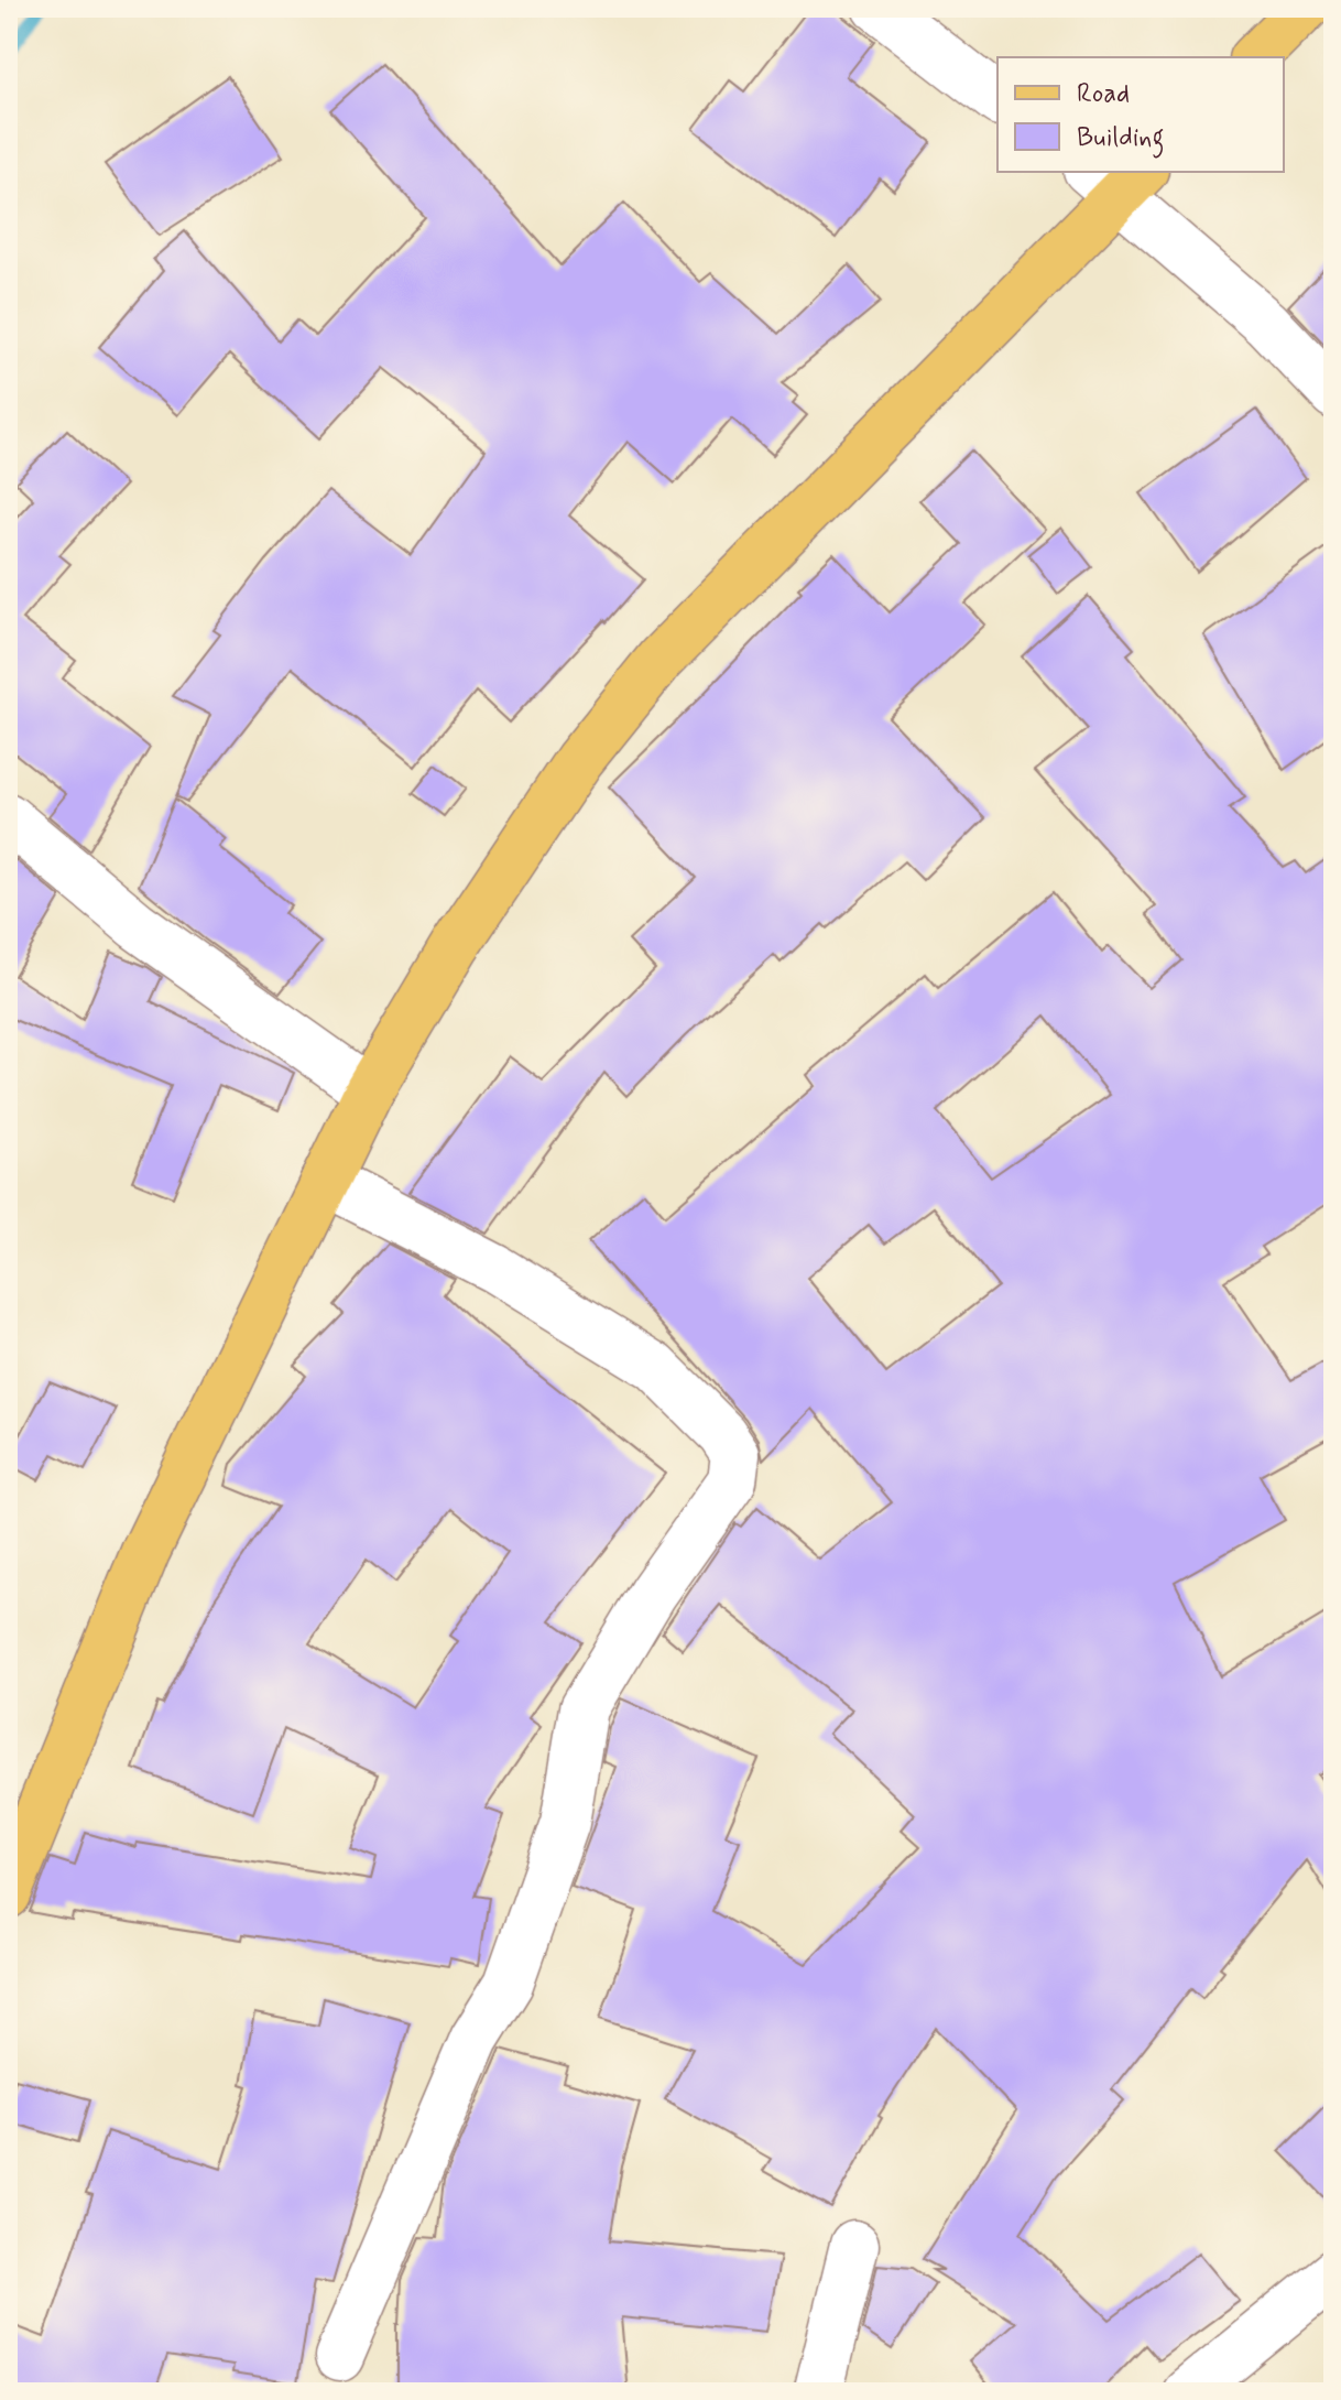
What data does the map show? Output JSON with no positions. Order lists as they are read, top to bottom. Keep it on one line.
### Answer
{"legend":["Road","Building"]}
